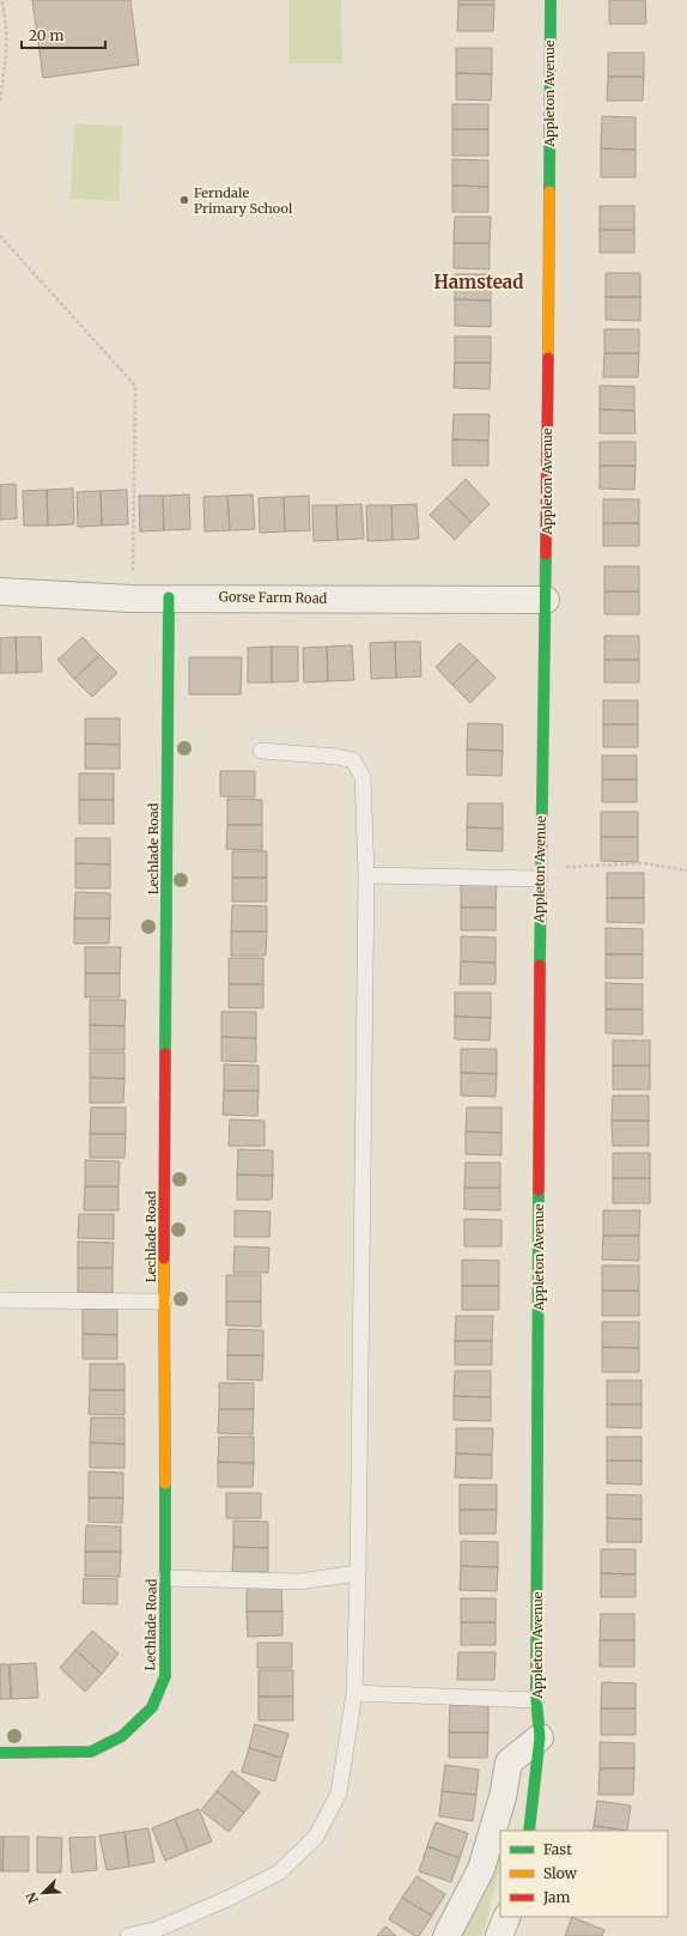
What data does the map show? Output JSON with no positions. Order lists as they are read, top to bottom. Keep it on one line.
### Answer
{"streets":{"street":["Appleton Avenue","Gorse Farm Road","Lechlade Road"]},"crossings":[["Appleton Avenue","Gorse Farm Road"],["Gorse Farm Road","Lechlade Road"]],"districts":["Hamstead"],"places":["Ferndale Primary School"],"legend":["Fast","Slow","Jam"],"scale_bar":"20 m","north":"bottom left"}
